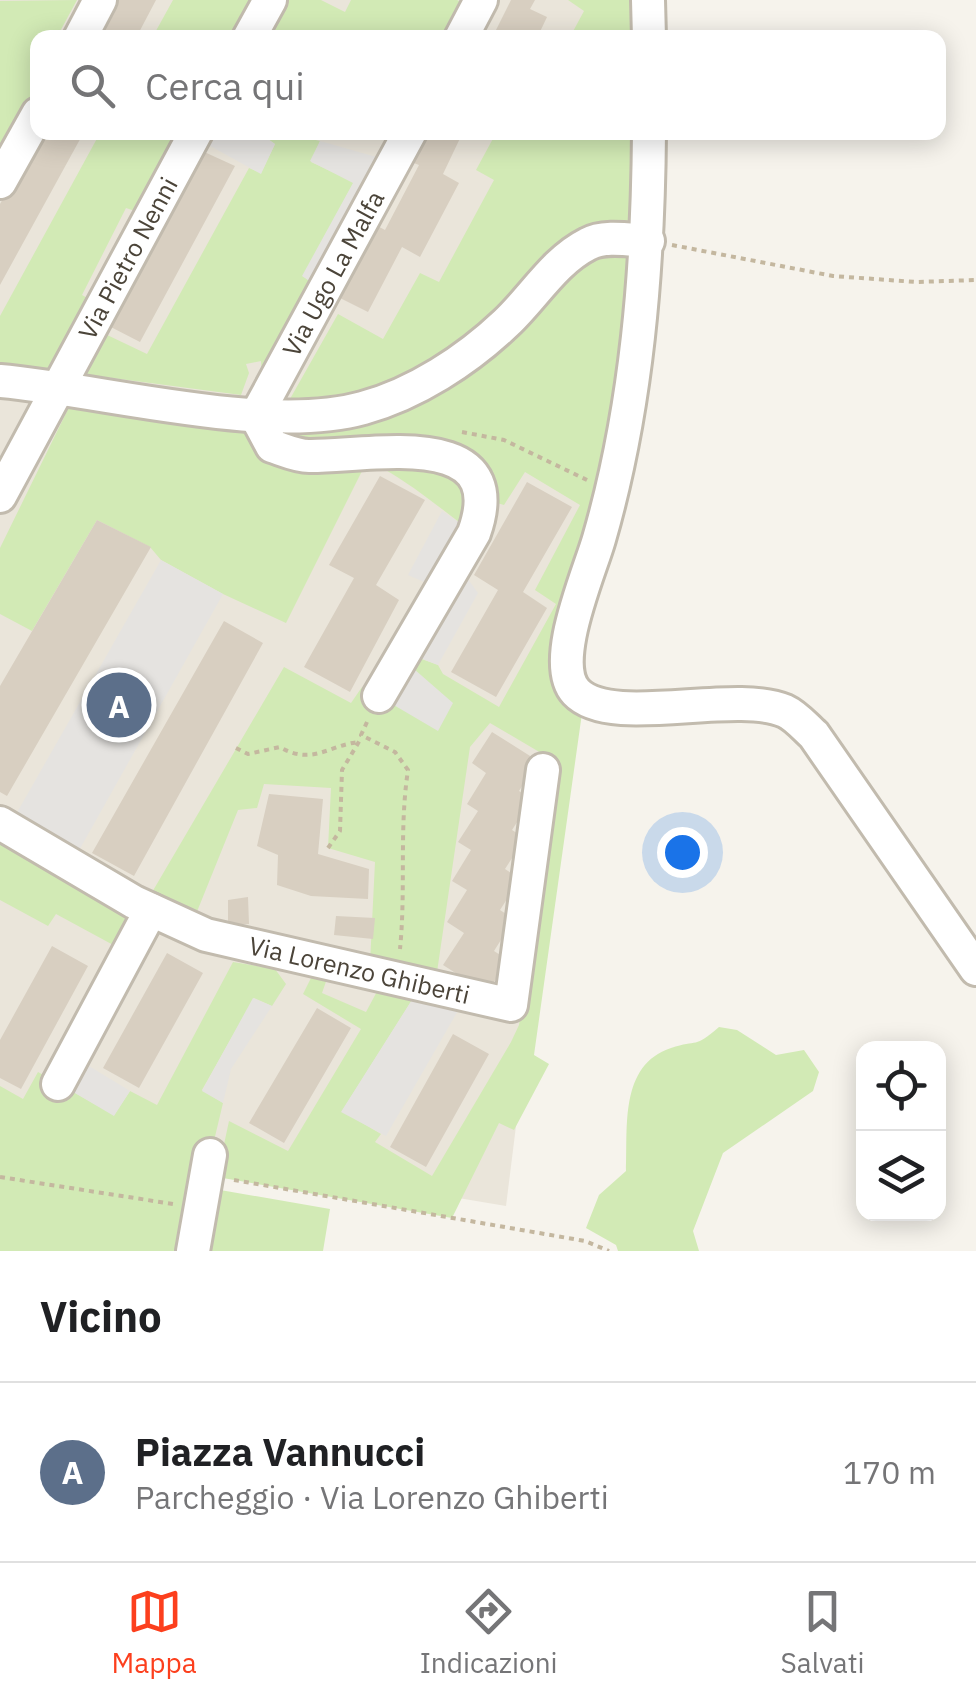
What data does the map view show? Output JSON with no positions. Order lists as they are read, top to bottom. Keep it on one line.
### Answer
{"streets":{"street":["Via Pietro Nenni","Via Ugo La Malfa","Via Lorenzo Ghiberti"]},"page":{"search":"Cerca qui","pins":"A","heading":"Vicino","list":[{"mark":"A","name":"Piazza Vannucci","note":"Parcheggio · Via Lorenzo Ghiberti","value":"170 m"}],"nav":["Mappa","Indicazioni","Salvati"]}}
